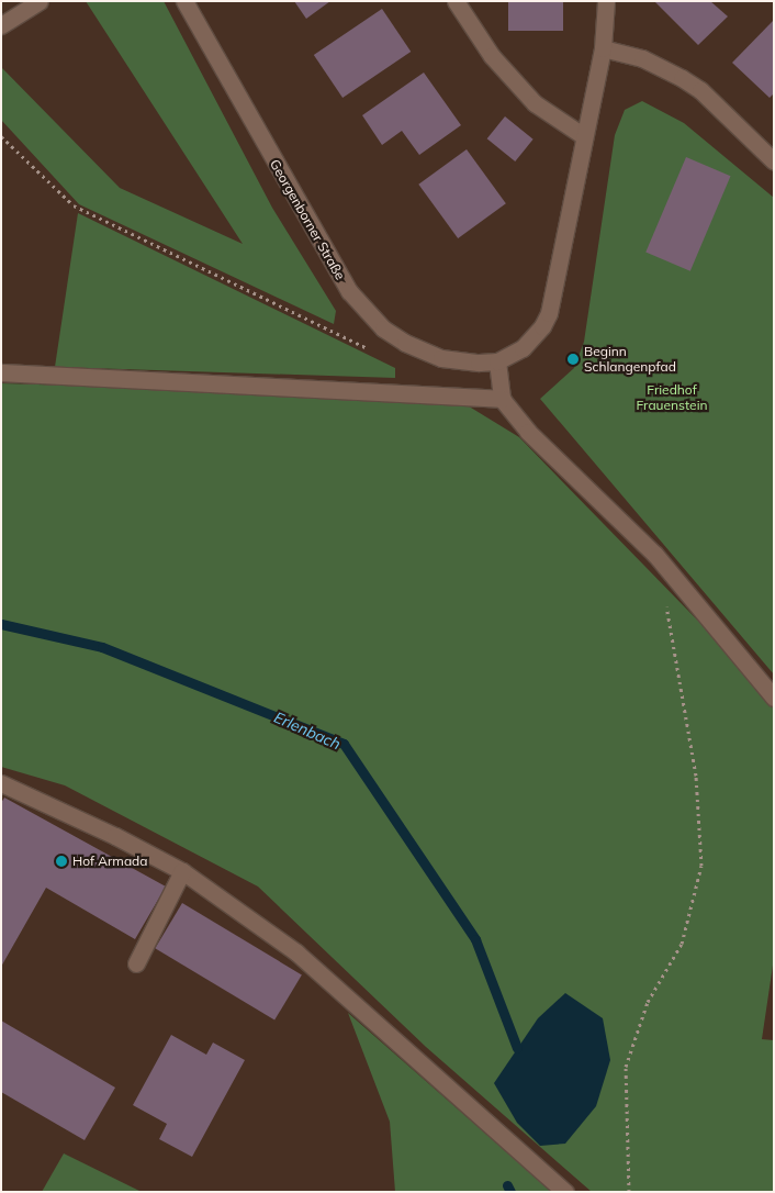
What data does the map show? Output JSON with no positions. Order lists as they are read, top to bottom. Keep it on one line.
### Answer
{"streets":{"main road":["Georgenborner Straße"]},"water":["Erlenbach"],"parks":["Friedhof Frauenstein"],"places":["Beginn Schlangenpfad","Hof Armada"]}
